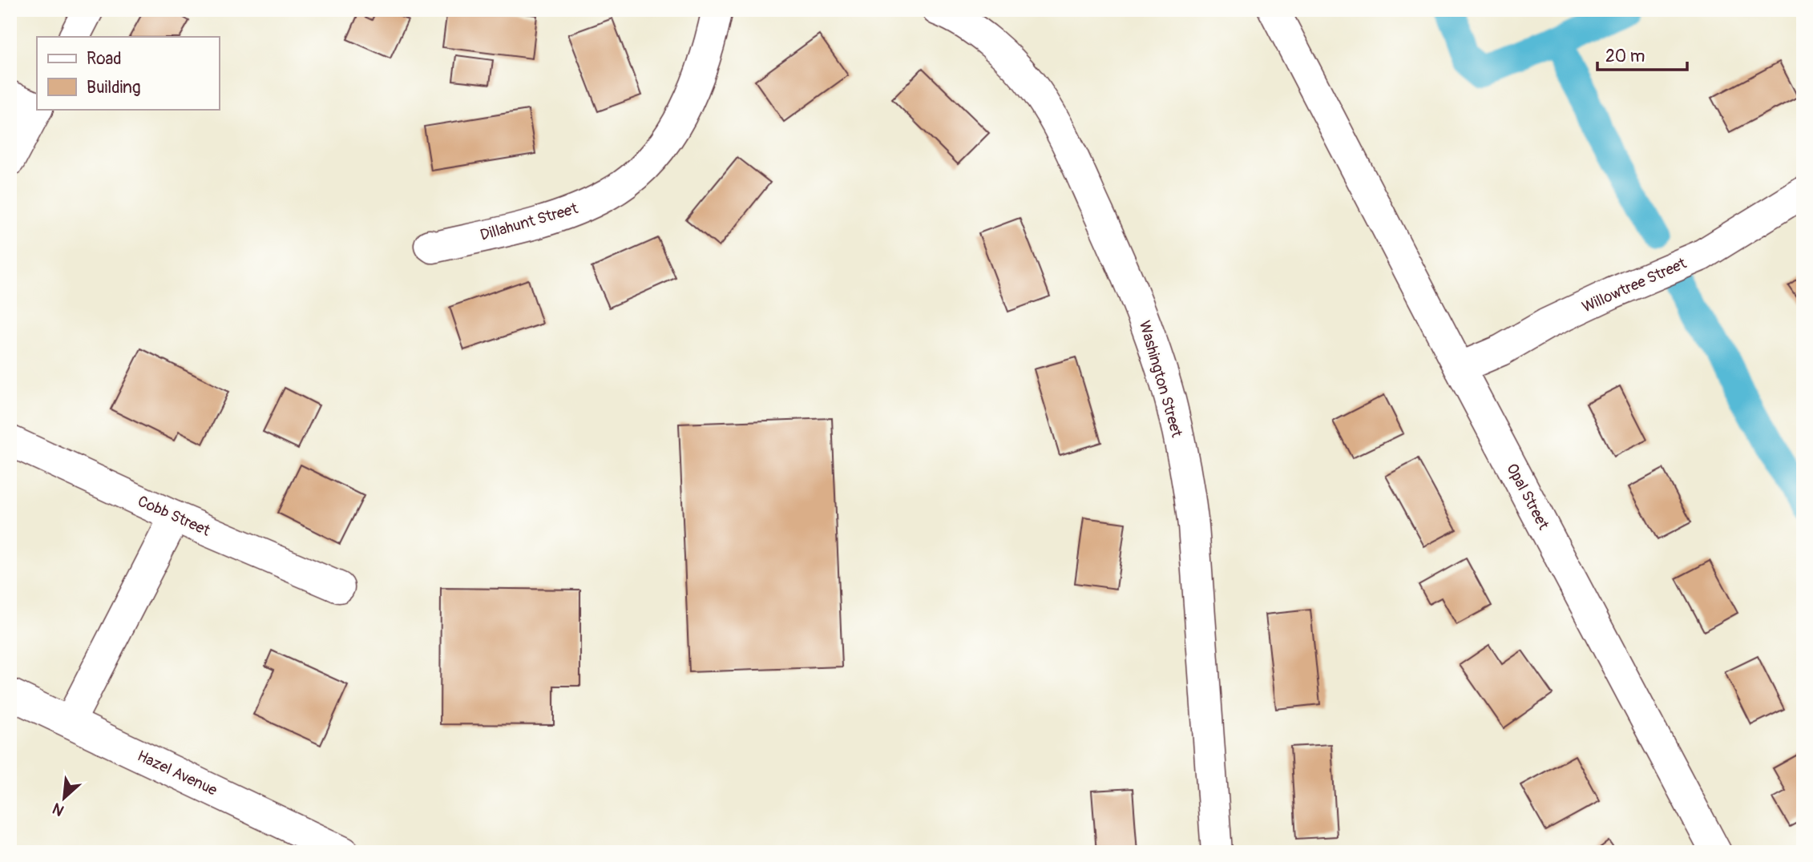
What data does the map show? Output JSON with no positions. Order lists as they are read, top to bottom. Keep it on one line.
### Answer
{"streets":{"street":["Dillahunt Street","Willowtree Street","Washington Street","Opal Street","Cobb Street","Hazel Avenue"]},"crossings":[["Willowtree Street","Opal Street"]],"legend":["Road","Building"],"scale_bar":"20 m","north":"bottom left"}
